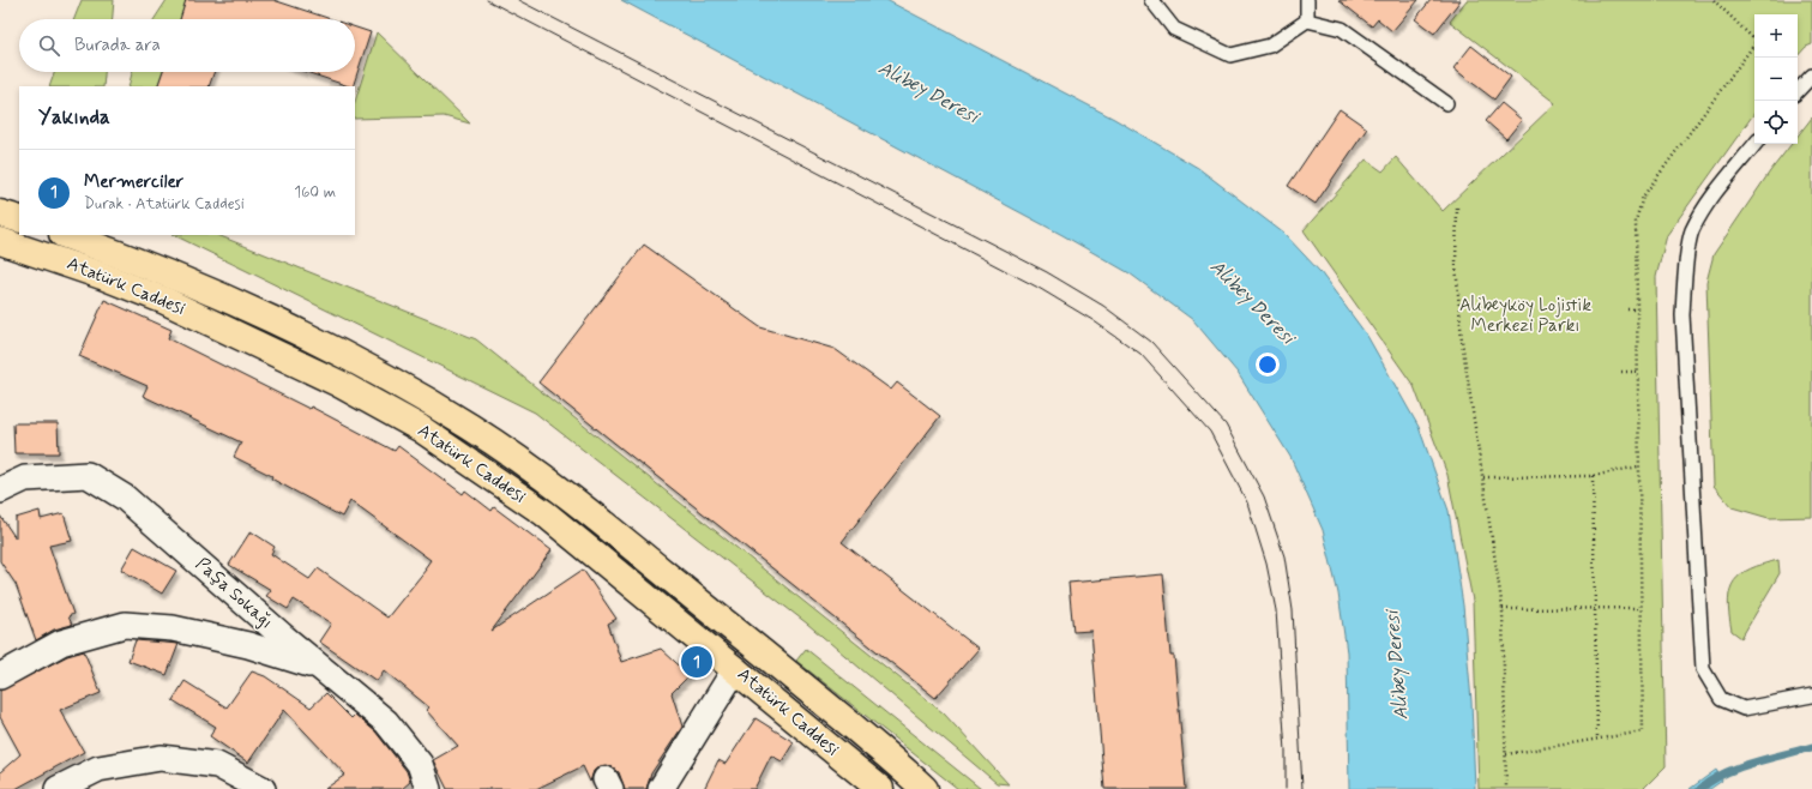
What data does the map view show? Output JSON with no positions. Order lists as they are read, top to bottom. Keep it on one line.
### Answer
{"streets":{"main road":["Atatürk Caddesi"],"street":["Paşa Sokağı"]},"water":["Alibey Deresi"],"parks":["Alibeyköy Lojistik Merkezi Parkı"],"page":{"map_buttons":["+","−"],"search":"Burada ara","heading":"Yakında","list":[{"mark":"1","name":"Mermerciler","note":"Durak · Atatürk Caddesi","value":"160 m"}],"pins":"1"}}
